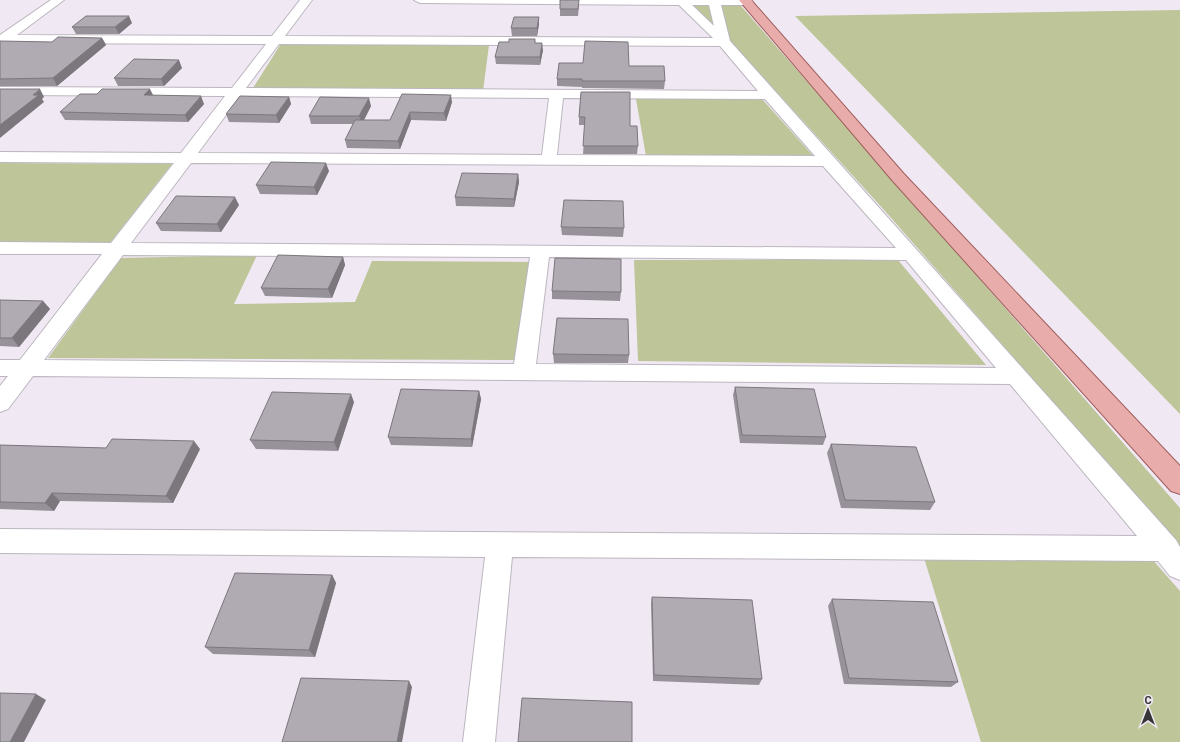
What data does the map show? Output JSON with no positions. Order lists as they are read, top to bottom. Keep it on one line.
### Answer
{"north":"top"}
